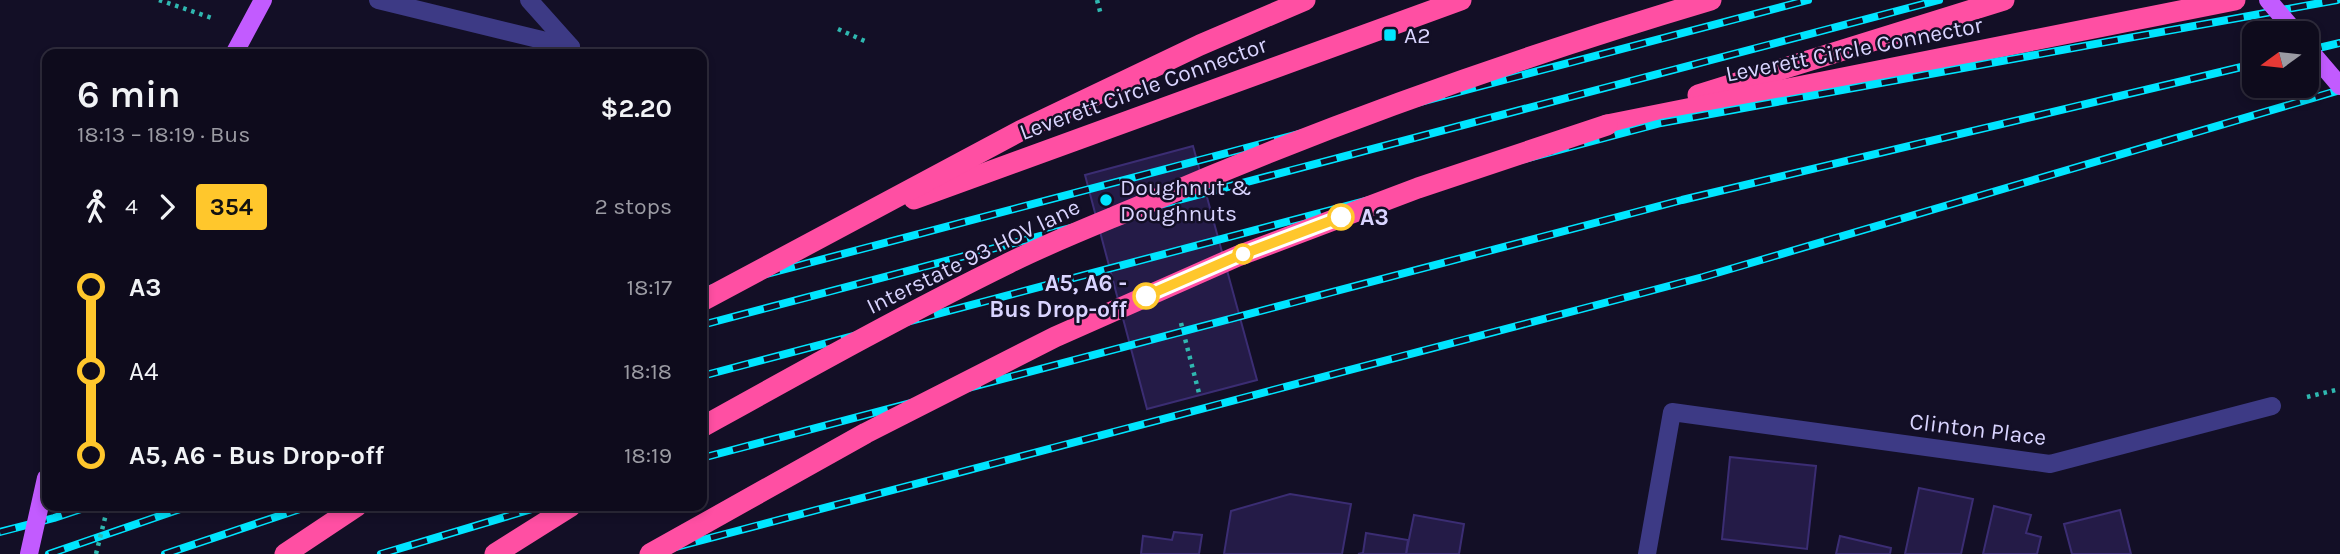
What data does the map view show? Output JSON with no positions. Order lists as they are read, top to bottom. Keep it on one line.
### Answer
{"streets":{"highway":["Leverett Circle Connector","Interstate 93 HOV lane"],"street":["Clinton Place"]},"places":{"transit":["A2"],"other":["Doughnut & Doughnuts","A3","A5, A6 - Bus Drop-off"]},"lines":["bus line 354"],"north":"left","page":{"heading":["6 min","18:13 – 18:19 · Bus","$2.20"],"legs":["4","354","2 stops"],"list":[{"name":"A3","value":"18:17"},{"name":"A4","value":"18:18"},{"name":"A5, A6 - Bus Drop-off","value":"18:19"}]}}
